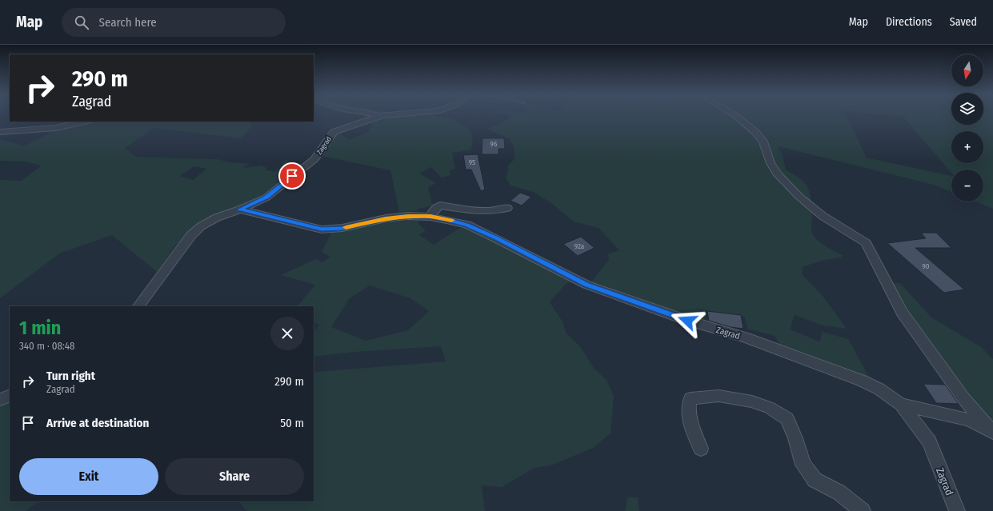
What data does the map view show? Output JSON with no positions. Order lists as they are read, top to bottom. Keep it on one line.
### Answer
{"streets":{"street":["Zagrad"]},"house_numbers":["96","95","92a","90"],"north":"bottom","page":{"header":"Map","search":"Search here","nav":["Map","Directions","Saved"],"map_buttons":["+","−"],"turn":["290 m","Zagrad"],"heading":["1 min","340 m · 08:48"],"list":[{"name":"Turn right","note":"Zagrad","value":"290 m"},{"name":"Arrive at destination","value":"50 m"}],"buttons":["Exit","Share"]}}
